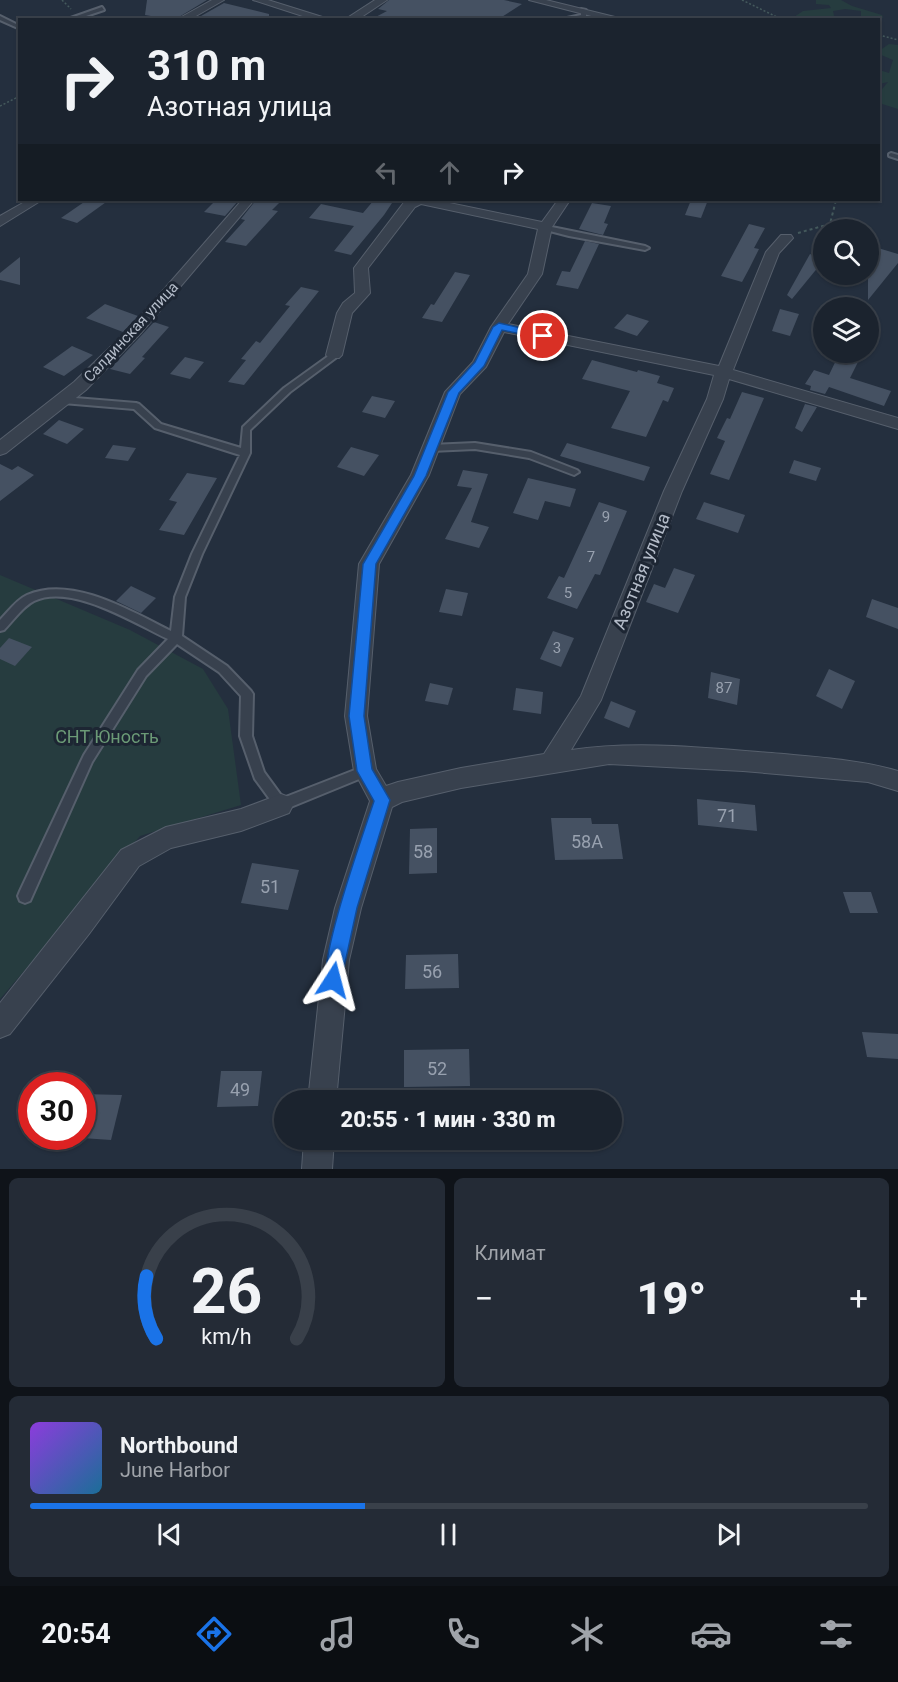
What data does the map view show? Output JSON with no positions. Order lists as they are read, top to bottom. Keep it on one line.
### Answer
{"streets":{"street":["Салдинская улица","Азотная улица"]},"parks":["СНТ Юность"],"house_numbers":["9","7","5","3","87","71","58А","58","51","56","52","49"],"page":{"turn":["310 m","Азотная улица"],"limit":"30","trip":"20:55 · 1 мин · 330 m","tile":"Климат","heat":["−","19°","+"],"song":["Northbound","June Harbor"],"tabs":"20:54","gauge":["26","km/h"]}}
